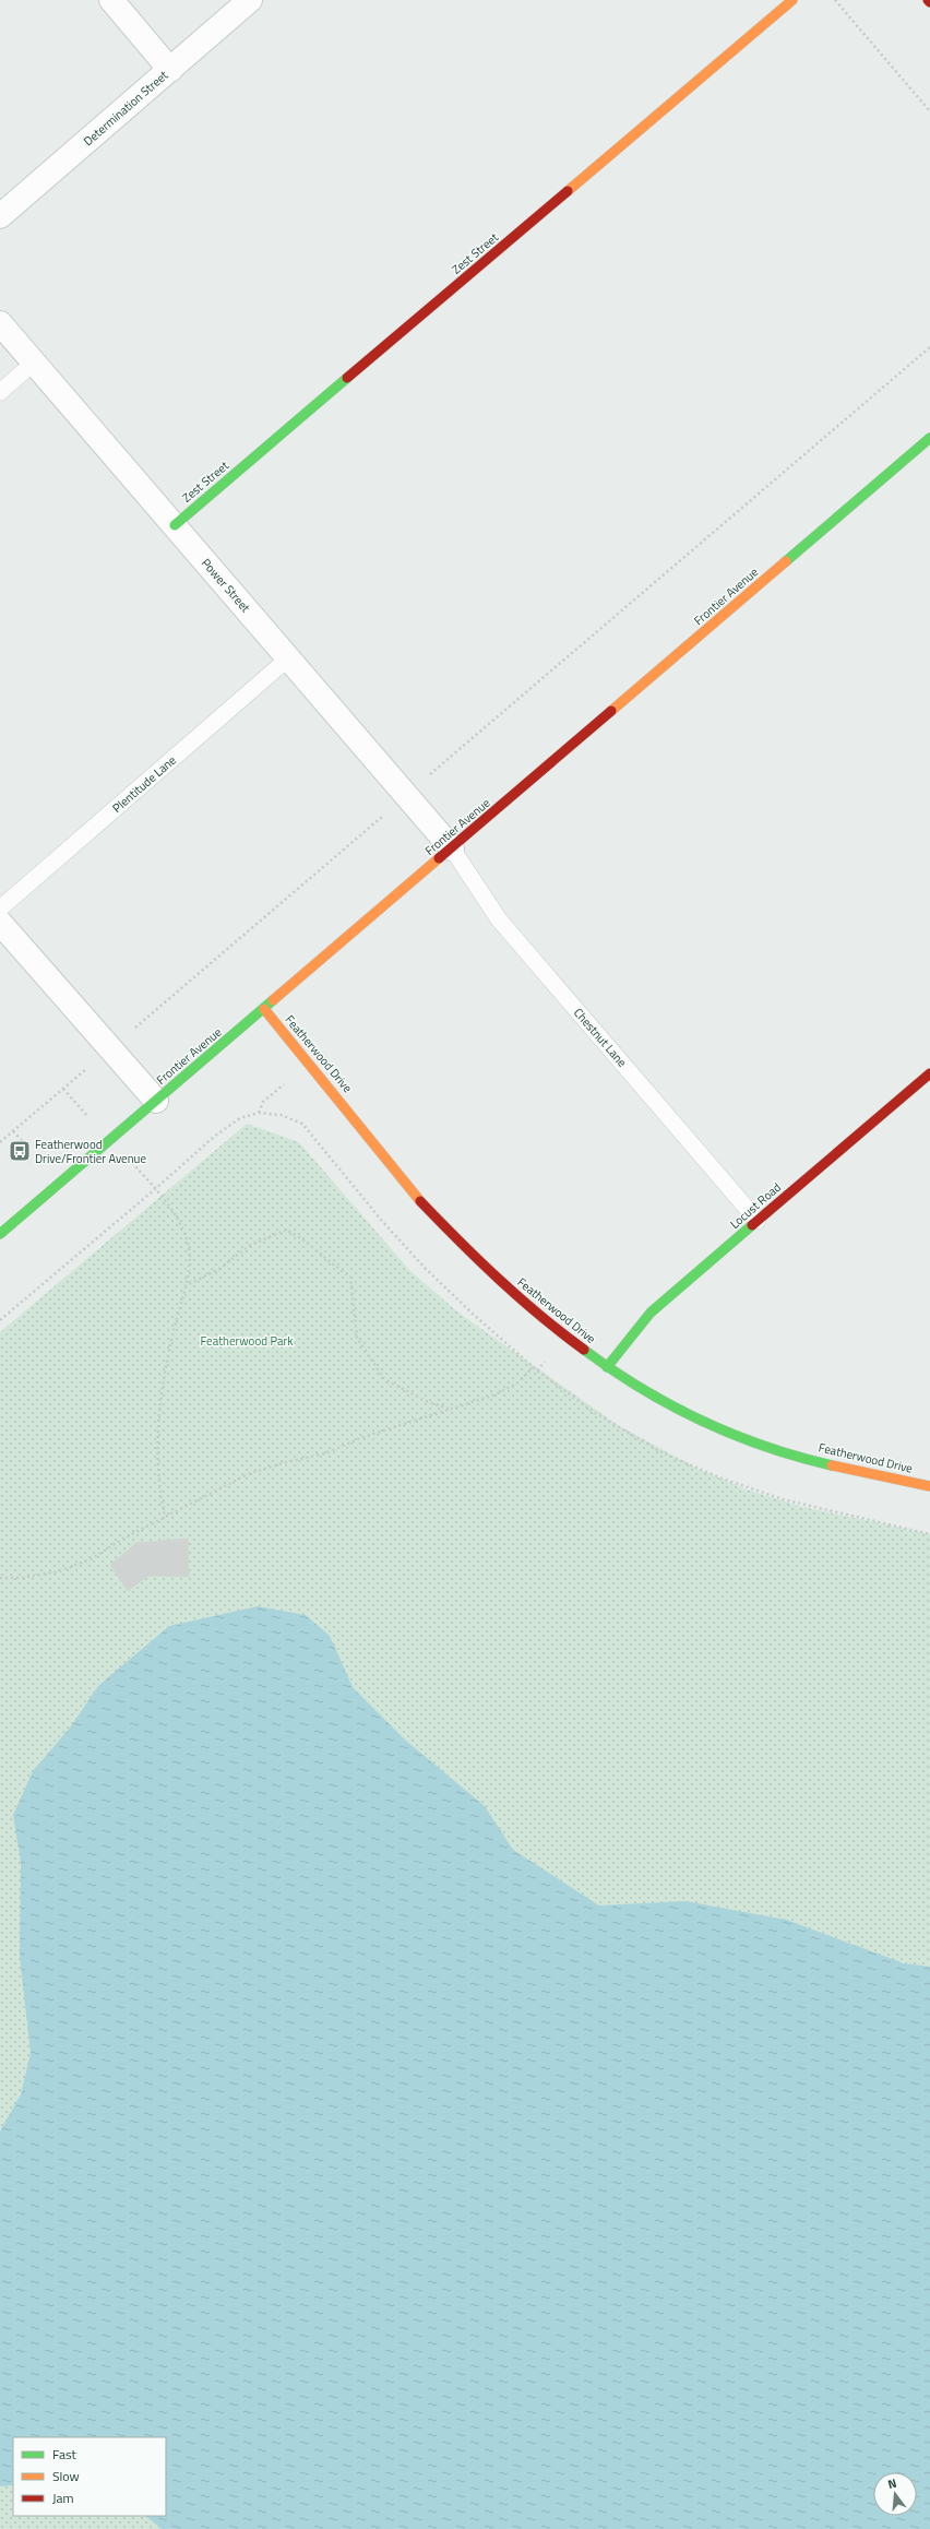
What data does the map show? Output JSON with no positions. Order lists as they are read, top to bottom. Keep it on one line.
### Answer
{"streets":{"street":["Determination Street","Zest Street","Power Street","Frontier Avenue","Featherwood Drive","Locust Road"],"lane":["Plentitude Lane","Chestnut Lane"]},"crossings":[["Zest Street","Power Street"],["Power Street","Frontier Avenue"],["Power Street","Plentitude Lane"],["Power Street","Chestnut Lane"],["Frontier Avenue","Chestnut Lane"],["Frontier Avenue","Featherwood Drive"],["Chestnut Lane","Locust Road"],["Featherwood Drive","Locust Road"]],"parks":["Featherwood Park"],"places":{"bus stop":["Featherwood Drive/Frontier Avenue"]},"legend":["Fast","Slow","Jam"],"north":"top"}
